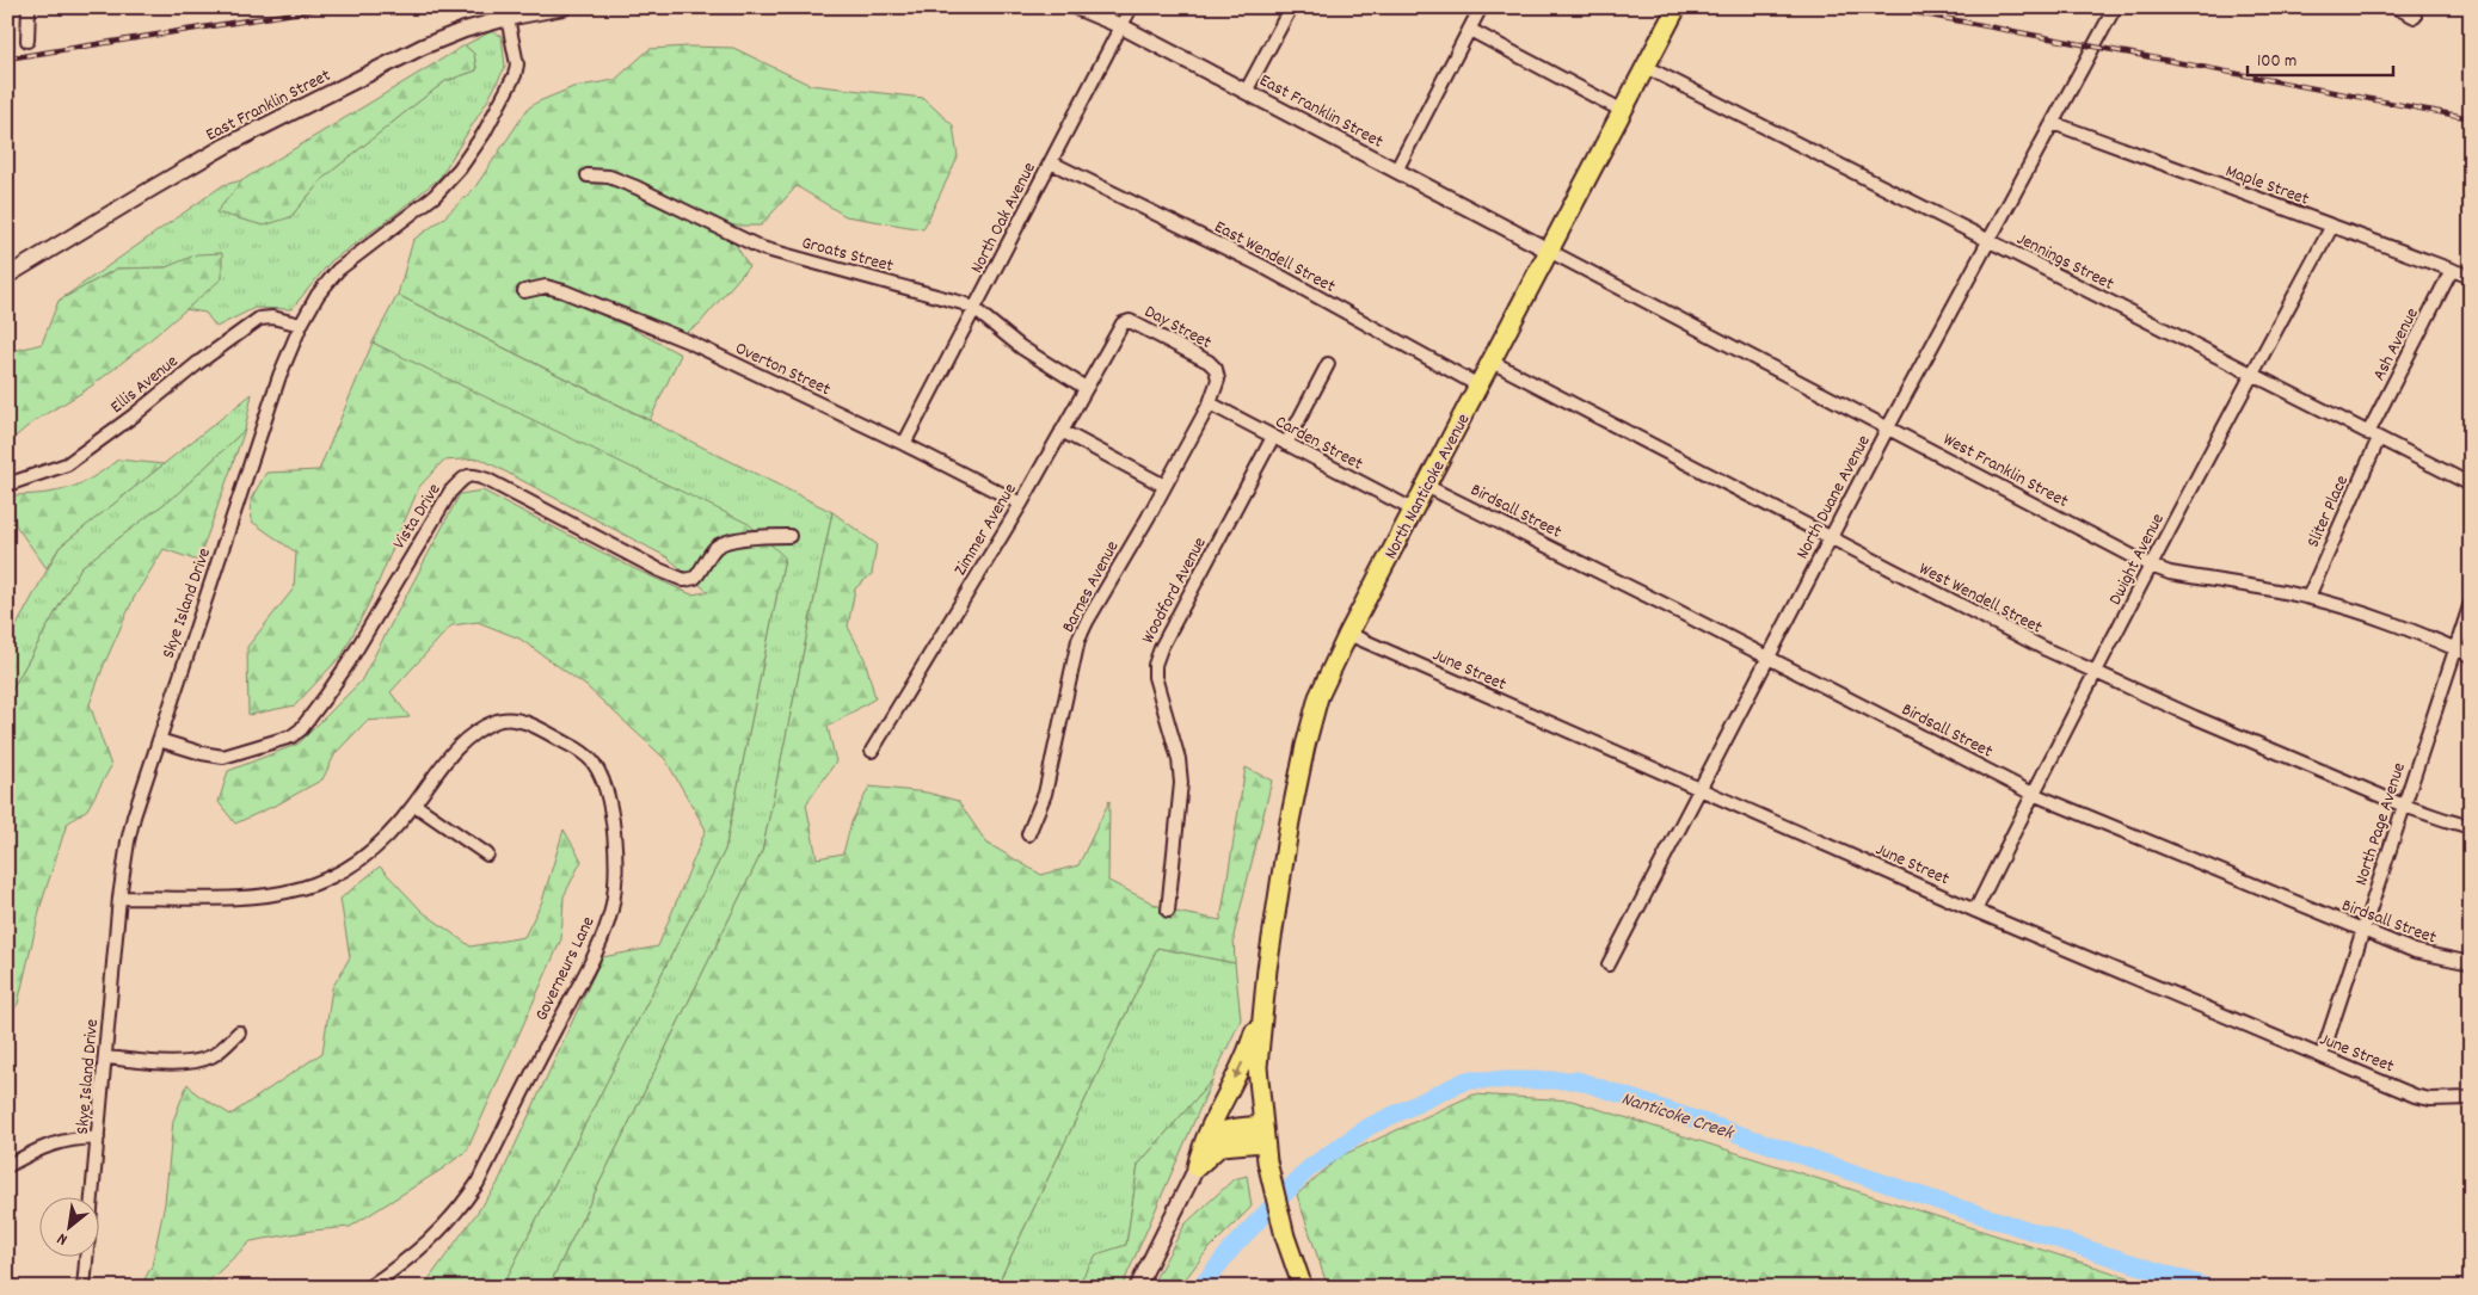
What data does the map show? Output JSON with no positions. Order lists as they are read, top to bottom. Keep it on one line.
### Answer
{"streets":{"main road":["North Nanticoke Avenue"],"street":["East Franklin Street","Maple Street","North Oak Avenue","Groats Street","East Wendell Street","Jennings Street","Day Street","Ash Avenue","Overton Street","Ellis Avenue","Carden Street","West Franklin Street","North Duane Avenue","Birdsall Street","Sliter Place","Vista Drive","Zimmer Avenue","Dwight Avenue","Barnes Avenue","Woodford Avenue","West Wendell Street","Skye Island Drive","June Street","North Page Avenue","Governeurs Lane"]},"crossings":[["East Franklin Street","North Oak Avenue"],["East Franklin Street","West Franklin Street"],["East Franklin Street","North Nanticoke Avenue"],["East Franklin Street","Skye Island Drive"],["Maple Street","Ash Avenue"],["Maple Street","North Duane Avenue"],["Maple Street","Dwight Avenue"],["North Oak Avenue","Groats Street"],["North Oak Avenue","East Wendell Street"],["North Oak Avenue","Overton Street"],["Groats Street","Zimmer Avenue"],["East Wendell Street","North Nanticoke Avenue"],["Jennings Street","Ash Avenue"],["Jennings Street","North Nanticoke Avenue"],["Jennings Street","North Duane Avenue"],["Jennings Street","Sliter Place"],["Jennings Street","Dwight Avenue"],["Day Street","Zimmer Avenue"],["Day Street","Barnes Avenue"],["Ash Avenue","Sliter Place"],["Overton Street","Zimmer Avenue"],["Ellis Avenue","Skye Island Drive"],["Carden Street","North Nanticoke Avenue"],["Carden Street","Barnes Avenue"],["Carden Street","Woodford Avenue"],["West Franklin Street","North Nanticoke Avenue"],["West Franklin Street","North Duane Avenue"],["West Franklin Street","Sliter Place"],["West Franklin Street","Dwight Avenue"],["West Franklin Street","North Page Avenue"],["North Nanticoke Avenue","Birdsall Street"],["North Nanticoke Avenue","West Wendell Street"],["North Nanticoke Avenue","June Street"],["North Duane Avenue","Birdsall Street"],["North Duane Avenue","West Wendell Street"],["North Duane Avenue","June Street"],["Birdsall Street","Dwight Avenue"],["Birdsall Street","North Page Avenue"],["Vista Drive","Skye Island Drive"],["Dwight Avenue","West Wendell Street"],["Dwight Avenue","June Street"],["West Wendell Street","North Page Avenue"],["Skye Island Drive","Governeurs Lane"],["June Street","North Page Avenue"]],"water":["Nanticoke Creek"],"scale_bar":"100 m","north":"bottom left"}
